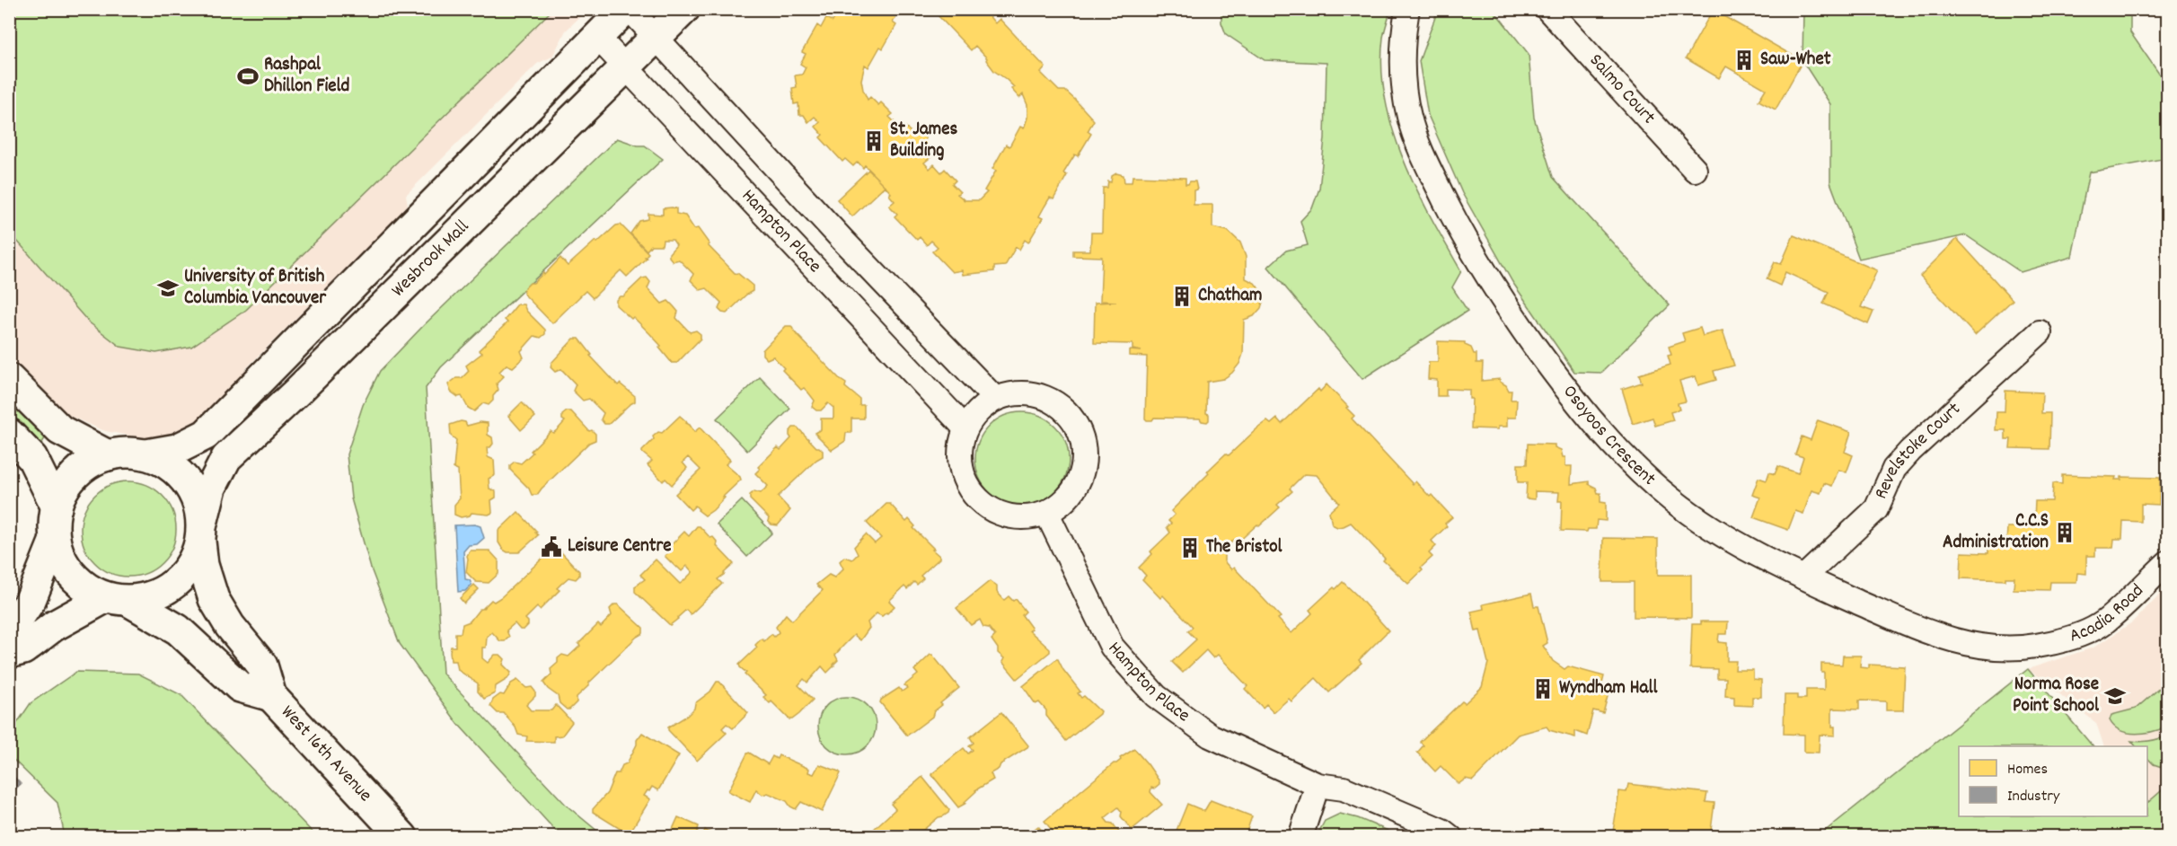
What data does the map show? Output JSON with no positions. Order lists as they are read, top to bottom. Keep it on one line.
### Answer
{"streets":{"main road":["Wesbrook Mall","West 16th Avenue"],"street":["Salmo Court","Hampton Place","Osoyoos Crescent","Revelstoke Court","Acadia Road"]},"crossings":[["Hampton Place","Wesbrook Mall"],["Wesbrook Mall","West 16th Avenue"],["Osoyoos Crescent","Revelstoke Court"],["Osoyoos Crescent","Acadia Road"]],"places":{"building":["Saw-Whet","St. James Building","Chatham","C.C.S Administration","The Bristol","Wyndham Hall"],"sports":["Rashpal Dhillon Field"],"school or university":["University of British Columbia Vancouver","Norma Rose Point School"],"public building":["Leisure Centre"]},"legend":["Homes","Industry"]}
